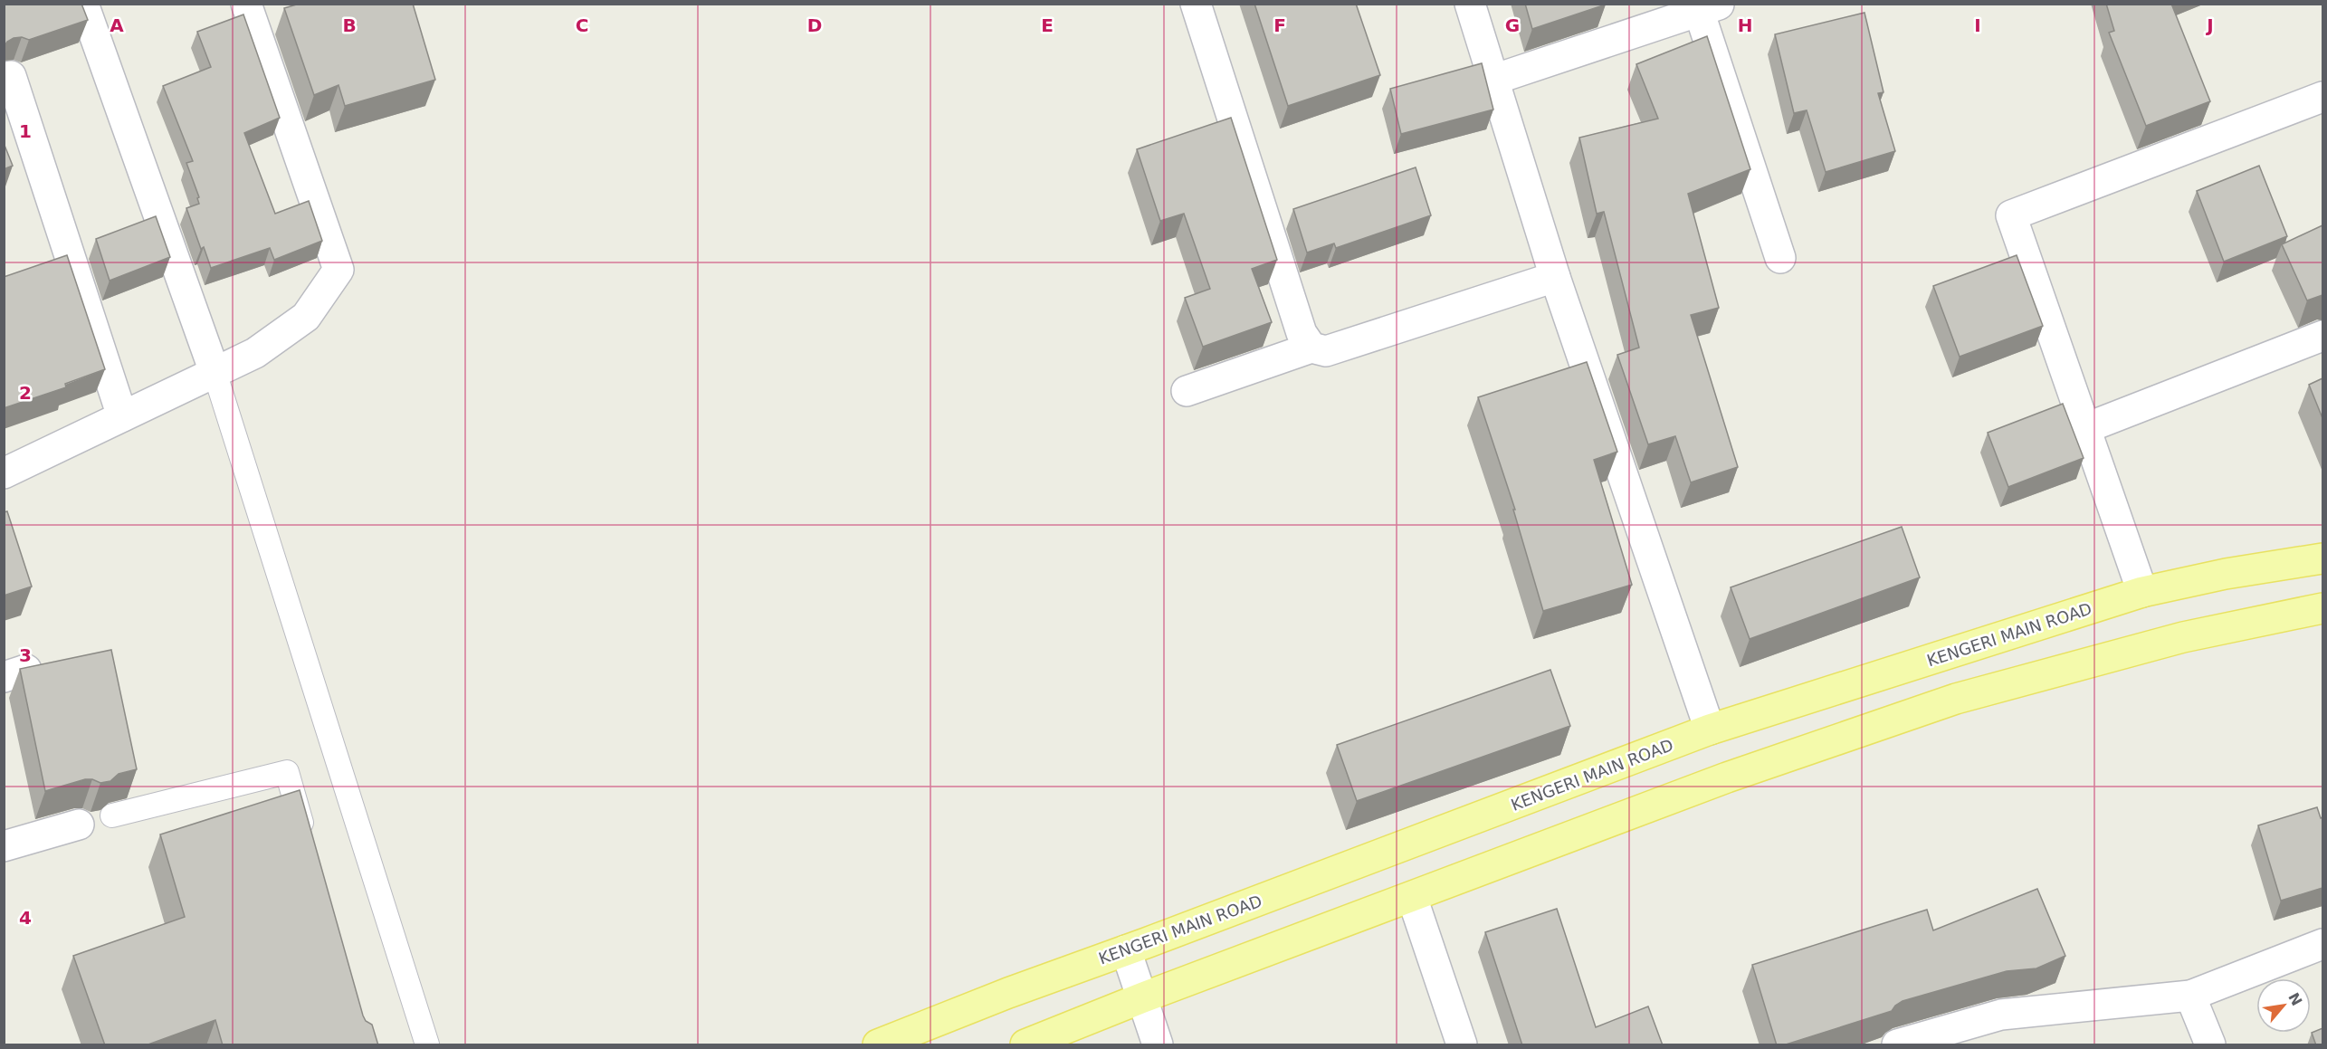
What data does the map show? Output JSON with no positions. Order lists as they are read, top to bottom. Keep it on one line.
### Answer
{"streets":{"main road":["KENGERI MAIN ROAD"]},"north":"top right","grid":{"columns":["A","B","C","D","E","F","G","H","I","J"],"rows":["1","2","3","4"]}}
